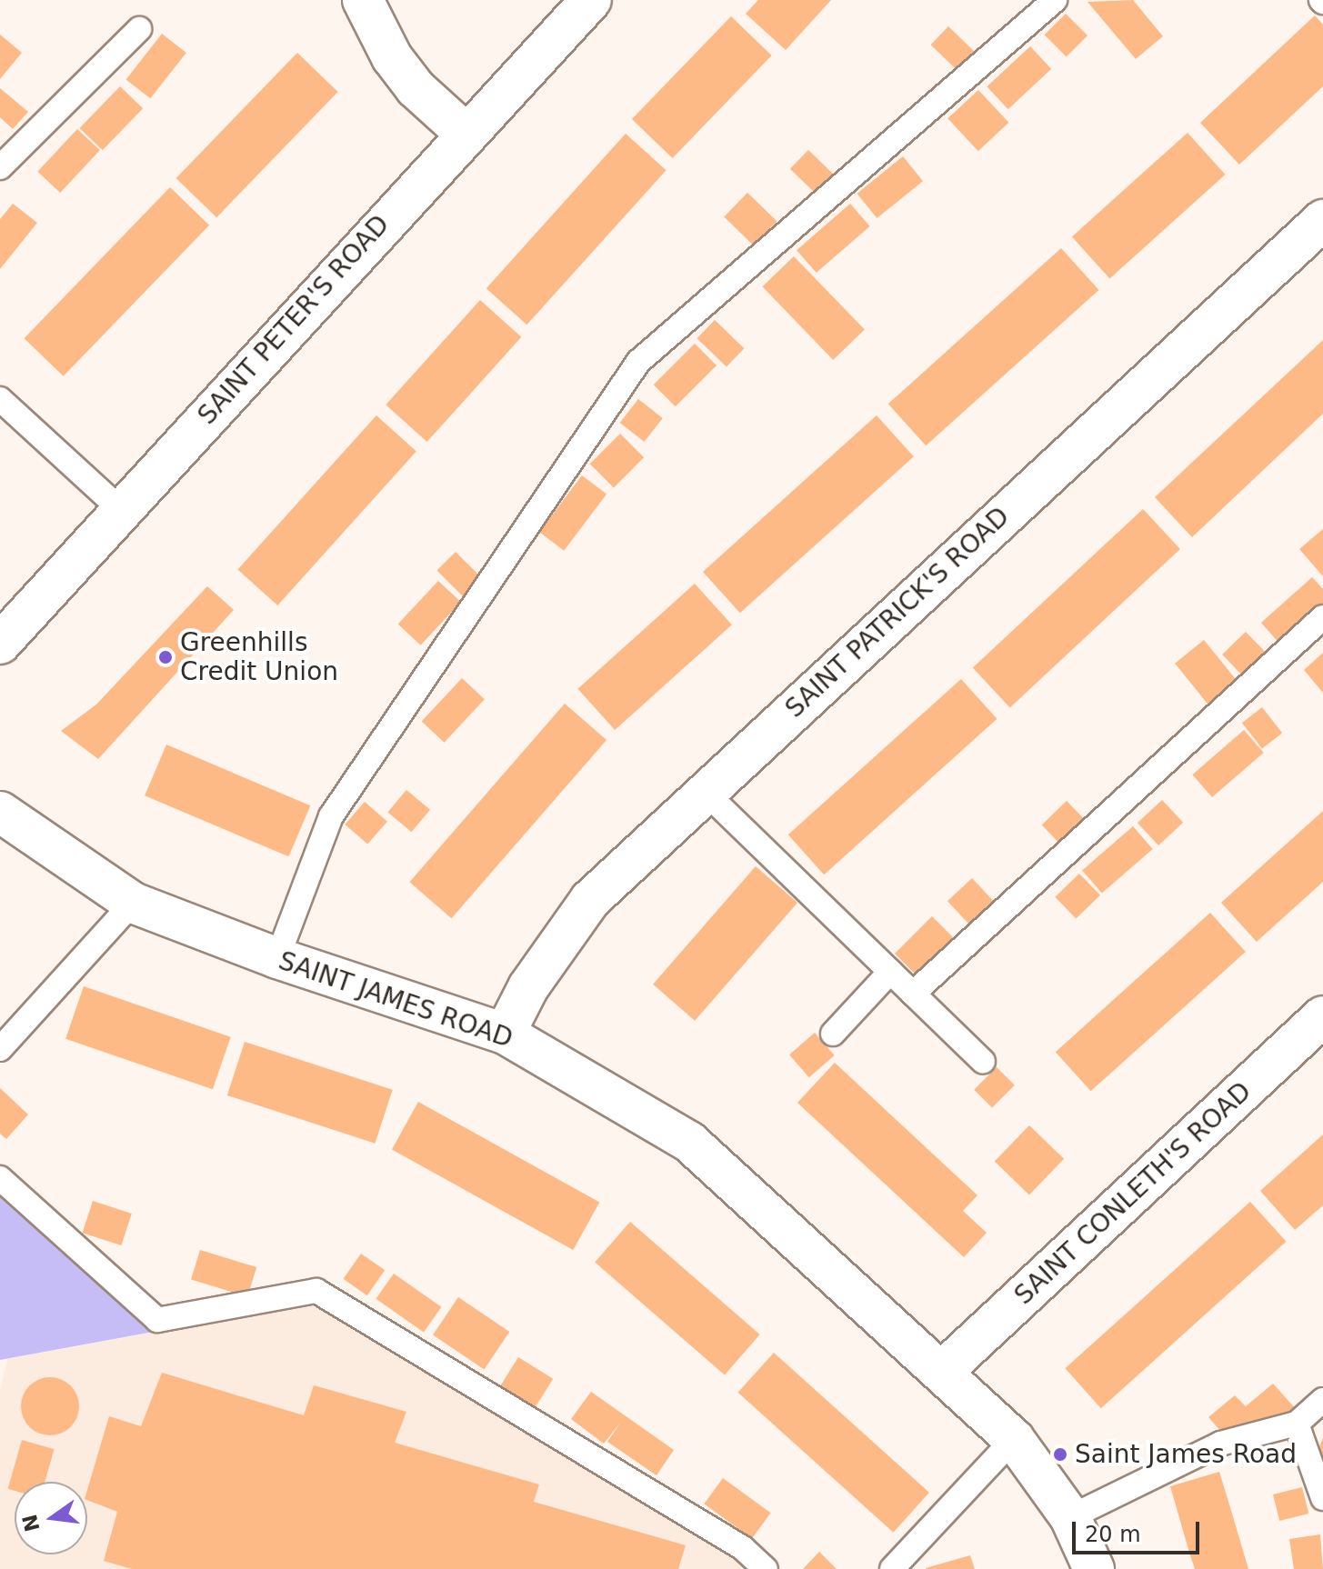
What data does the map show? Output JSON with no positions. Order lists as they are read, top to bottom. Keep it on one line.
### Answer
{"streets":{"street":["SAINT PETER'S ROAD","SAINT PATRICK'S ROAD","SAINT JAMES ROAD","SAINT CONLETH'S ROAD"]},"crossings":[["SAINT PATRICK'S ROAD","SAINT JAMES ROAD"],["SAINT JAMES ROAD","SAINT CONLETH'S ROAD"]],"places":["Greenhills Credit Union","Saint James Road"],"scale_bar":"20 m","north":"left"}
